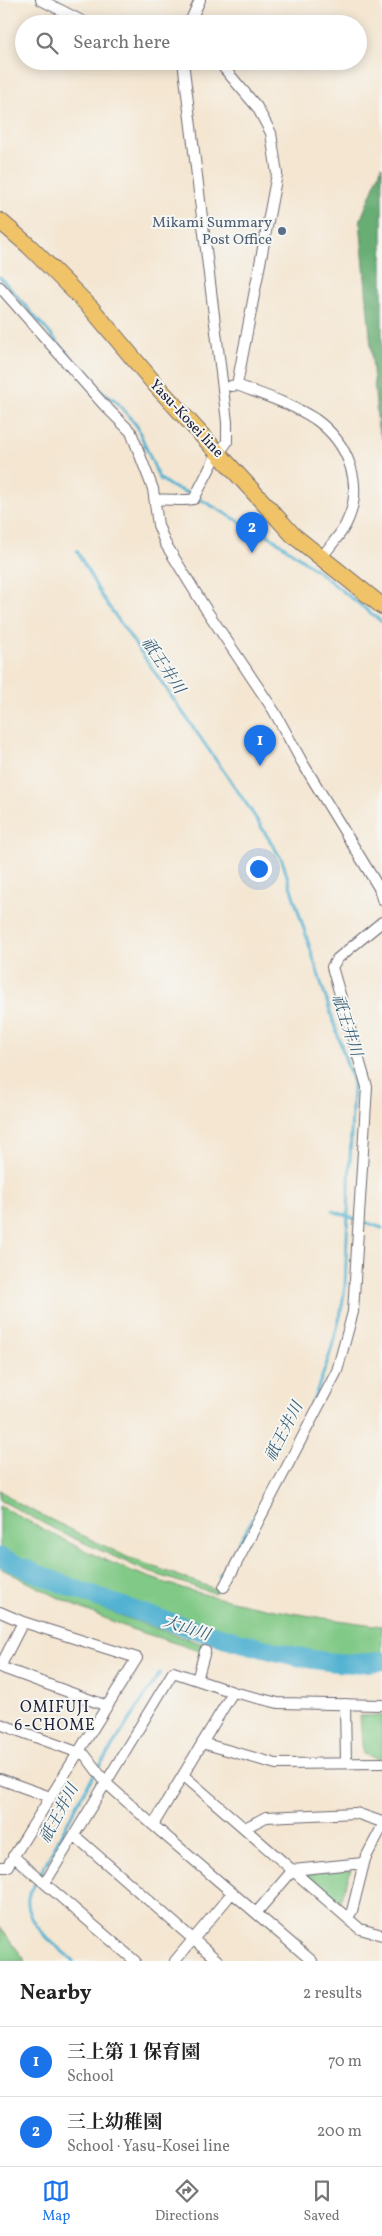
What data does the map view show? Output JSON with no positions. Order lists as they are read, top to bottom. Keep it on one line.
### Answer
{"streets":{"main road":["Yasu-Kosei line"]},"districts":["OMIFUJI 6-CHOME"],"water":["祇王井川","大山川"],"places":["Mikami Summary Post Office"],"page":{"search":"Search here","pins":["2","1"],"heading":["Nearby","2 results"],"list":[{"mark":"1","name":"三上第１保育園","note":"School","value":"70 m"},{"mark":"2","name":"三上幼稚園","note":"School · Yasu-Kosei line","value":"200 m"}],"nav":["Map","Directions","Saved"]}}
